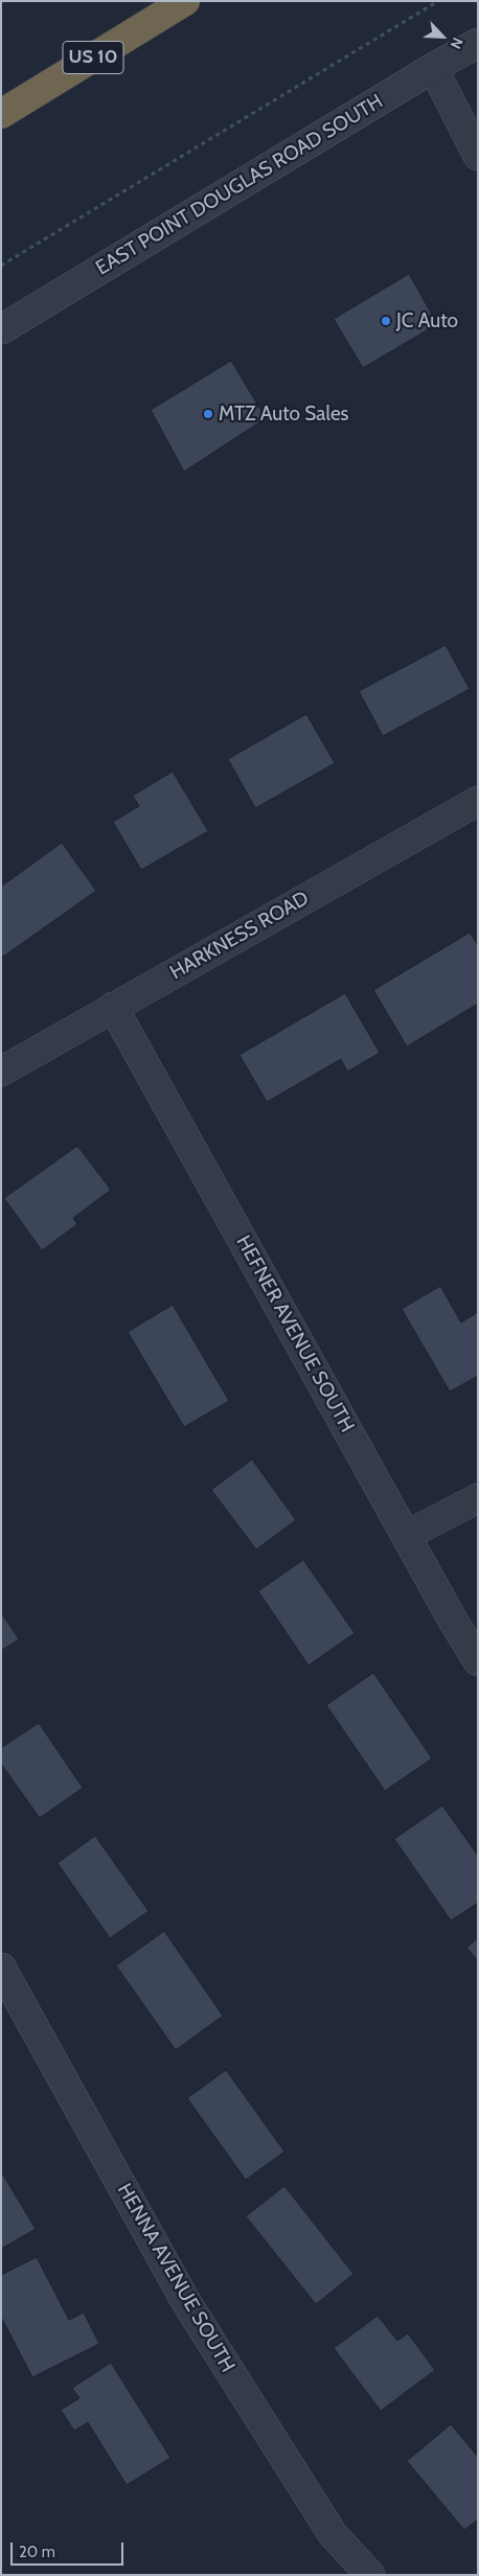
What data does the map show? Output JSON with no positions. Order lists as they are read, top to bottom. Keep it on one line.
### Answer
{"streets":{"highway":["US 10"],"street":["EAST POINT DOUGLAS ROAD SOUTH","HARKNESS ROAD","HEFNER AVENUE SOUTH","HENNA AVENUE SOUTH"]},"crossings":[["HARKNESS ROAD","HEFNER AVENUE SOUTH"]],"places":["JC Auto","MTZ Auto Sales"],"scale_bar":"20 m","north":"bottom right"}
